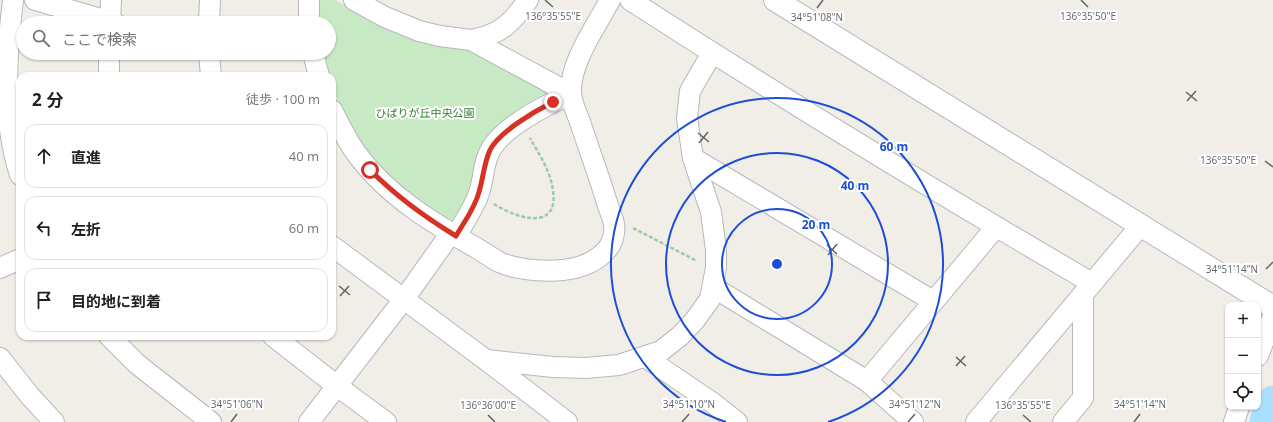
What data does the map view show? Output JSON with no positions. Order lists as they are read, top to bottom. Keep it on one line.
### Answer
{"parks":["ひばりが丘中央公園"],"page":{"search":"ここで検索","heading":["2 分","徒歩 · 100 m"],"list":[["直進","40 m"],["左折","60 m"],"目的地に到着"],"map_buttons":["+","−"]},"coordinates":["136°35'55\"E","136°35'50\"E","34°51'08\"N","34°51'14\"N","34°51'06\"N","34°51'10\"N","34°51'12\"N","136°36'00\"E"],"rings":["60 m","40 m","20 m"]}
